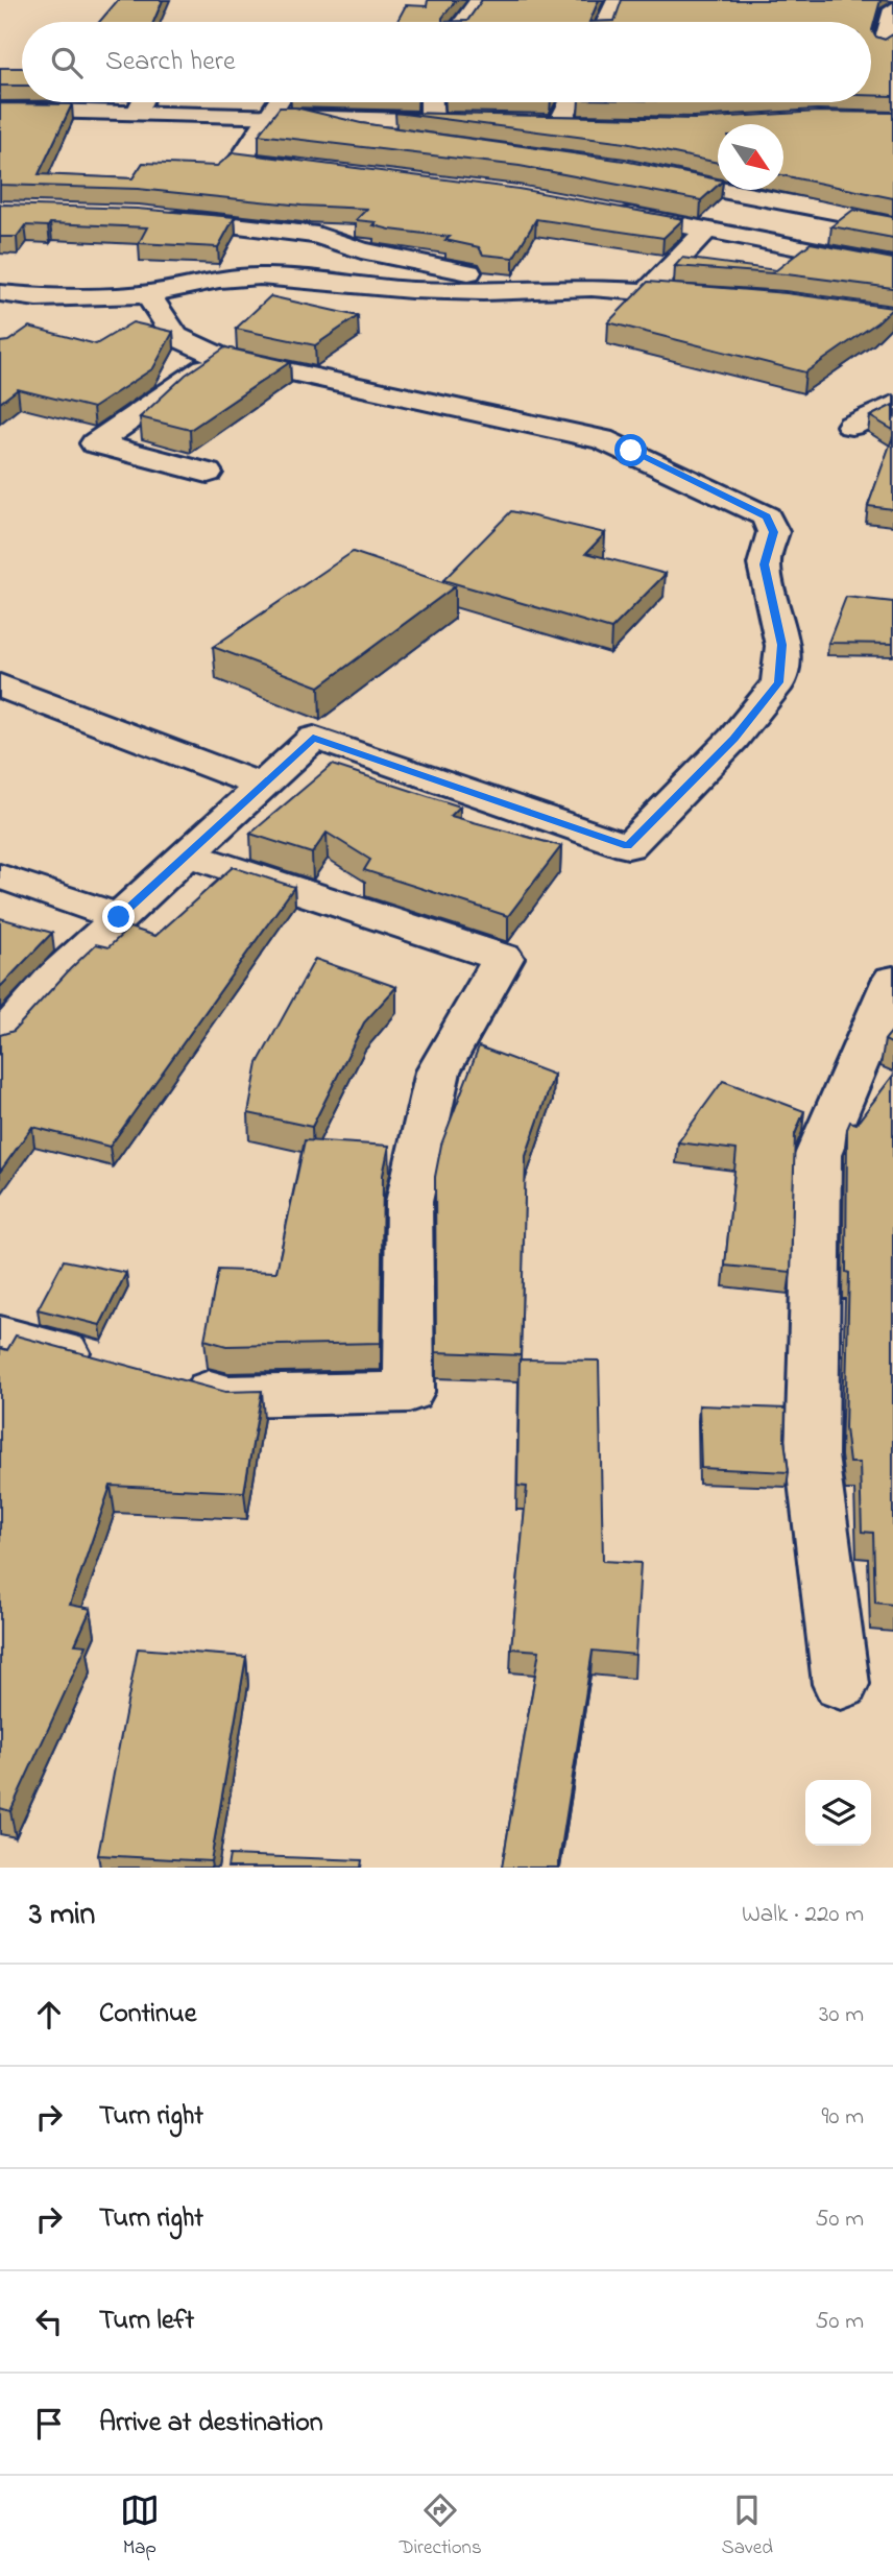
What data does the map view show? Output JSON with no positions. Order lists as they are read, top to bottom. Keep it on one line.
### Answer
{"north":"bottom right","page":{"search":"Search here","heading":["3 min","Walk · 220 m"],"list":[["Continue","30 m"],["Turn right","90 m"],["Turn right","50 m"],["Turn left","50 m"],"Arrive at destination"],"nav":["Map","Directions","Saved"]}}
